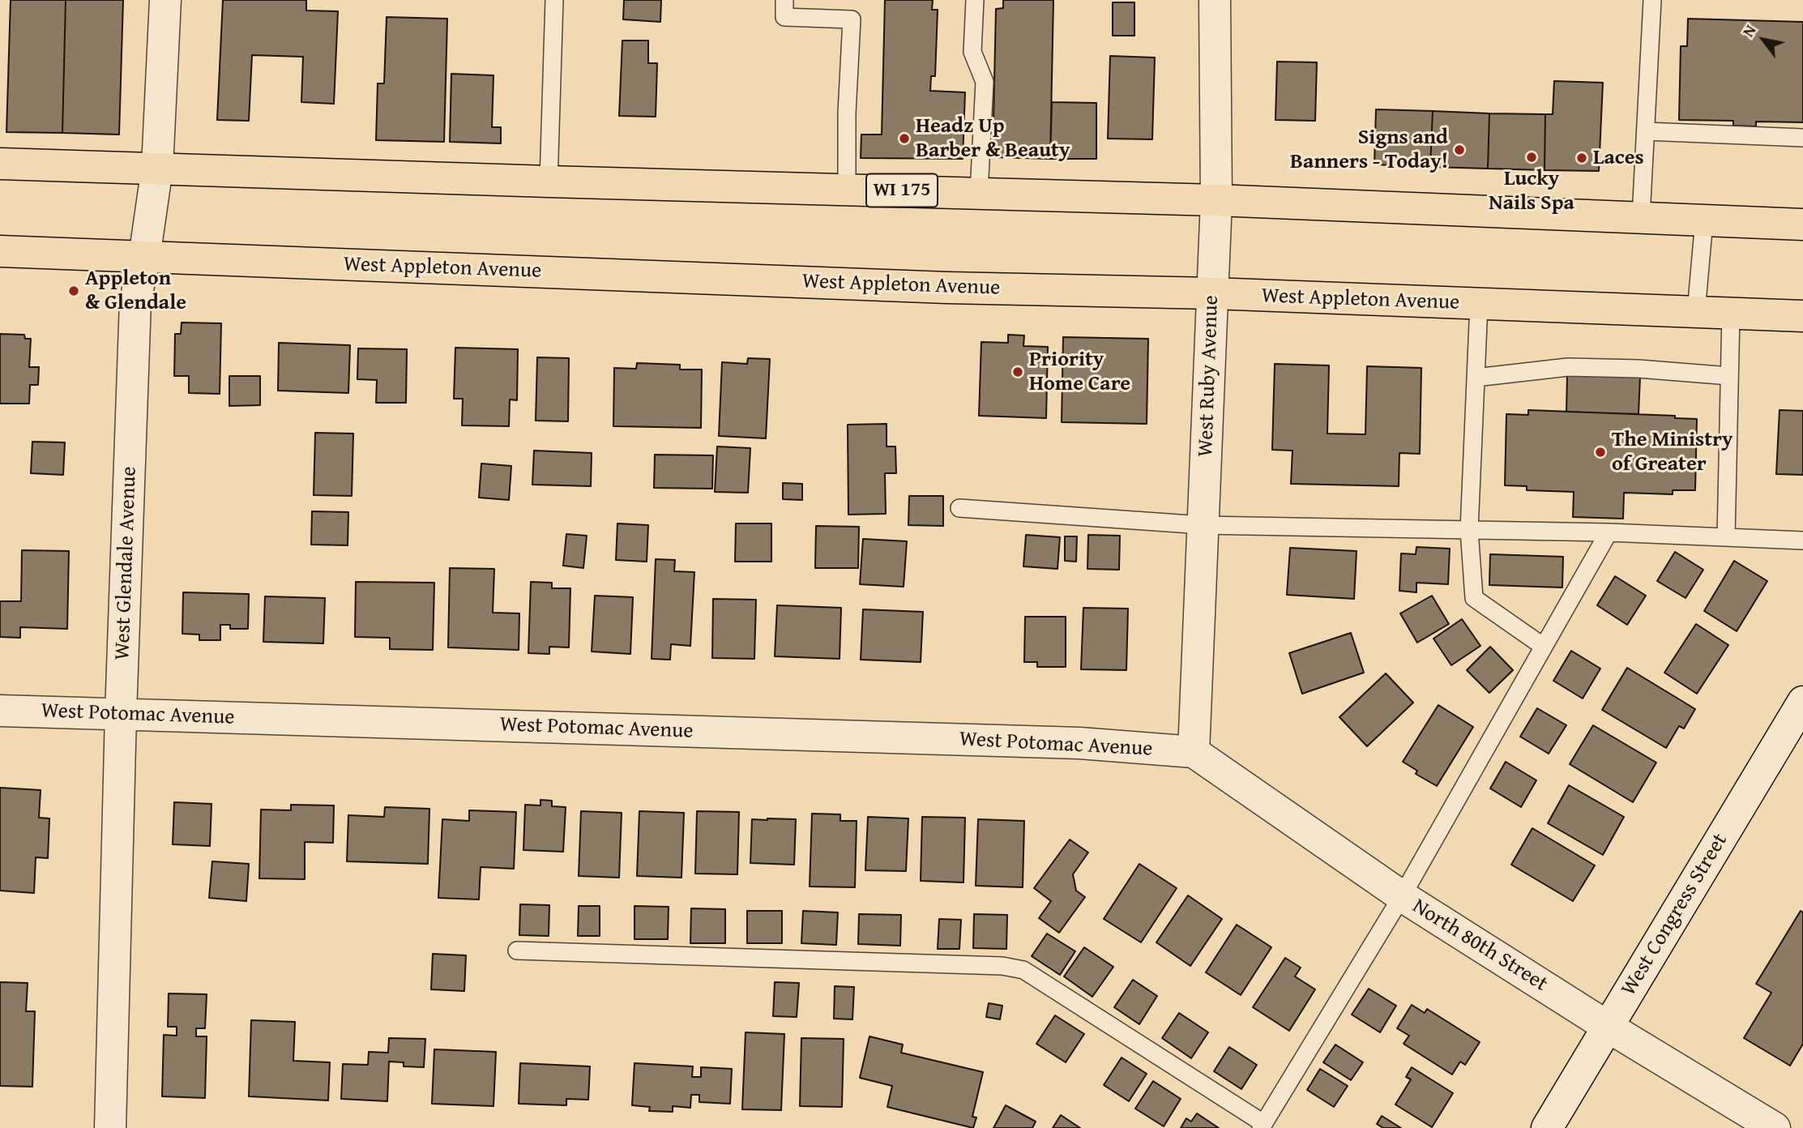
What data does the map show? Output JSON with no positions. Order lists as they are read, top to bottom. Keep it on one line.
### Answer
{"streets":{"main road":["WI 175","West Appleton Avenue"],"street":["West Ruby Avenue","West Glendale Avenue","West Potomac Avenue","West Congress Street","North 80th Street"]},"crossings":[["WI 175","West Ruby Avenue"],["WI 175","West Glendale Avenue"],["West Appleton Avenue","West Ruby Avenue"],["West Appleton Avenue","West Glendale Avenue"],["West Ruby Avenue","West Potomac Avenue"],["West Ruby Avenue","North 80th Street"],["West Glendale Avenue","West Potomac Avenue"],["West Potomac Avenue","North 80th Street"],["West Congress Street","North 80th Street"]],"places":["Headz Up Barber & Beauty","Signs and Banners - Today!","Lucky Nails Spa","Laces","Appleton & Glendale","Priority Home Care","The Ministry of Greater"],"north":"top left"}
